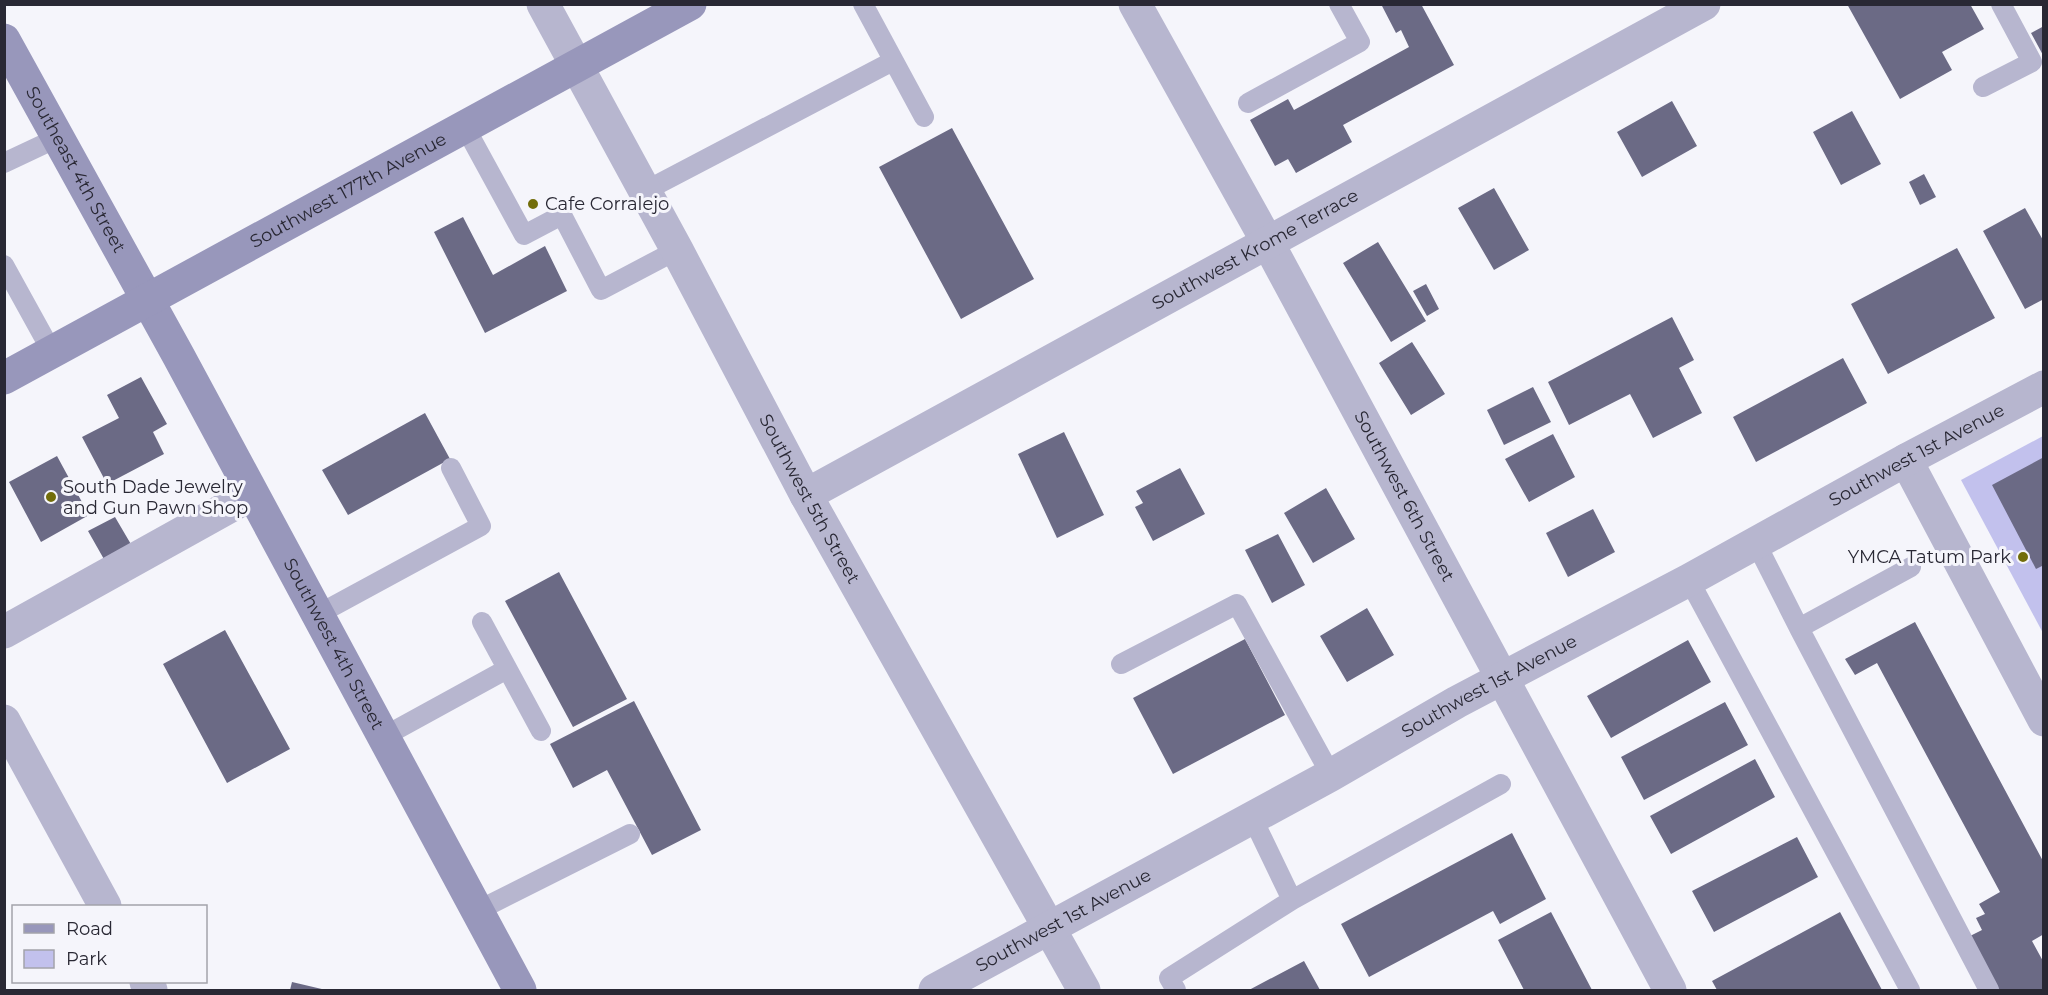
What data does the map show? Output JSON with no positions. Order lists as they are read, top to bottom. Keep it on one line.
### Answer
{"streets":{"street":["Southeast 4th Street","Southwest 177th Avenue","Southwest Krome Terrace","Southwest 1st Avenue","Southwest 6th Street","Southwest 5th Street","Southwest 4th Street"]},"crossings":[["Southeast 4th Street","Southwest 177th Avenue"],["Southeast 4th Street","Southwest 4th Street"],["Southwest 177th Avenue","Southwest 5th Street"],["Southwest 177th Avenue","Southwest 4th Street"],["Southwest Krome Terrace","Southwest 6th Street"],["Southwest Krome Terrace","Southwest 5th Street"],["Southwest 1st Avenue","Southwest 6th Street"],["Southwest 1st Avenue","Southwest 5th Street"]],"places":["Cafe Corralejo","South Dade Jewelry and Gun Pawn Shop","YMCA Tatum Park"],"legend":["Road","Park"]}
